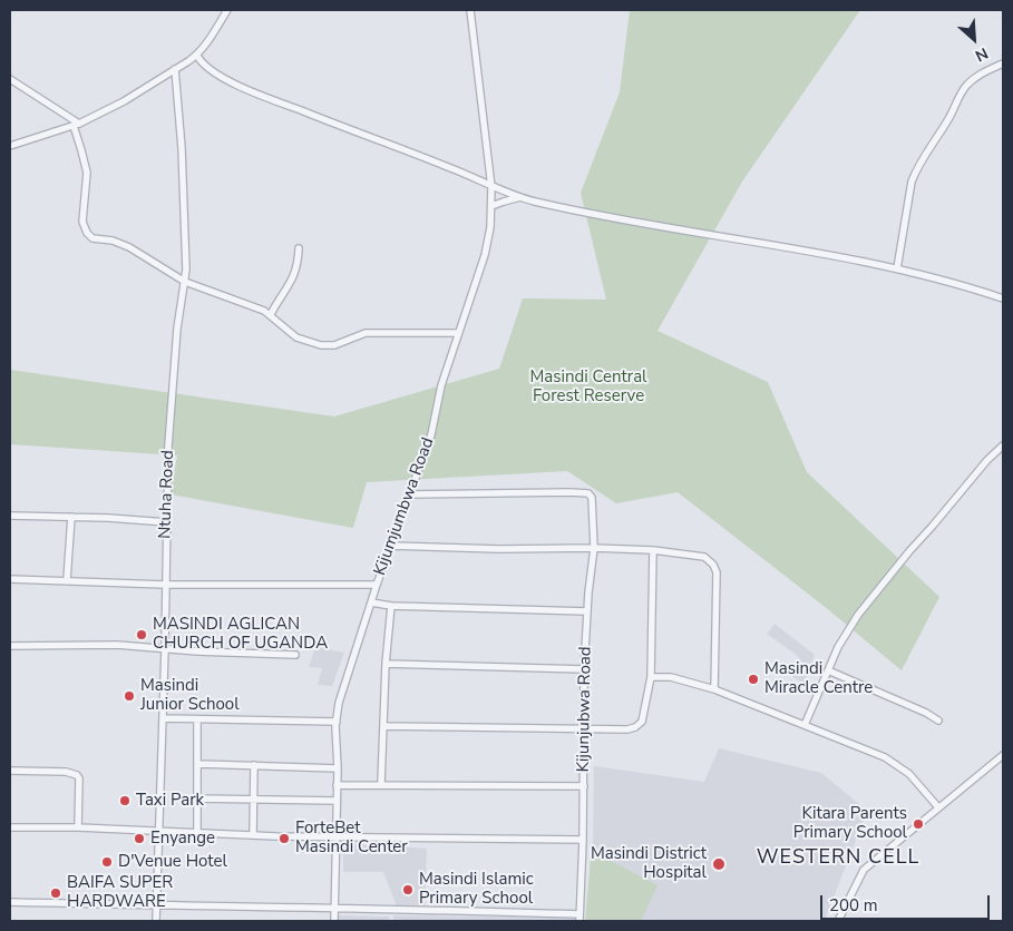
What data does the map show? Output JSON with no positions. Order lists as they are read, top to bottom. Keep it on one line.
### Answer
{"streets":{"street":["Ntuha Road","Kijumjumbwa Road","Kijunjubwa Road"]},"crossings":[["Kijumjumbwa Road","Kijunjubwa Road"]],"districts":["WESTERN CELL"],"parks":["Masindi Central Forest Reserve"],"places":["MASINDI AGLICAN CHURCH OF UGANDA","Masindi Miracle Centre","Masindi Junior School","Taxi Park","Kitara Parents Primary School","Enyange","ForteBet Masindi Center","D'Venue Hotel","Masindi District Hospital","Masindi Islamic Primary School","BAIFA SUPER HARDWARE"],"scale_bar":"200 m","north":"bottom right"}
